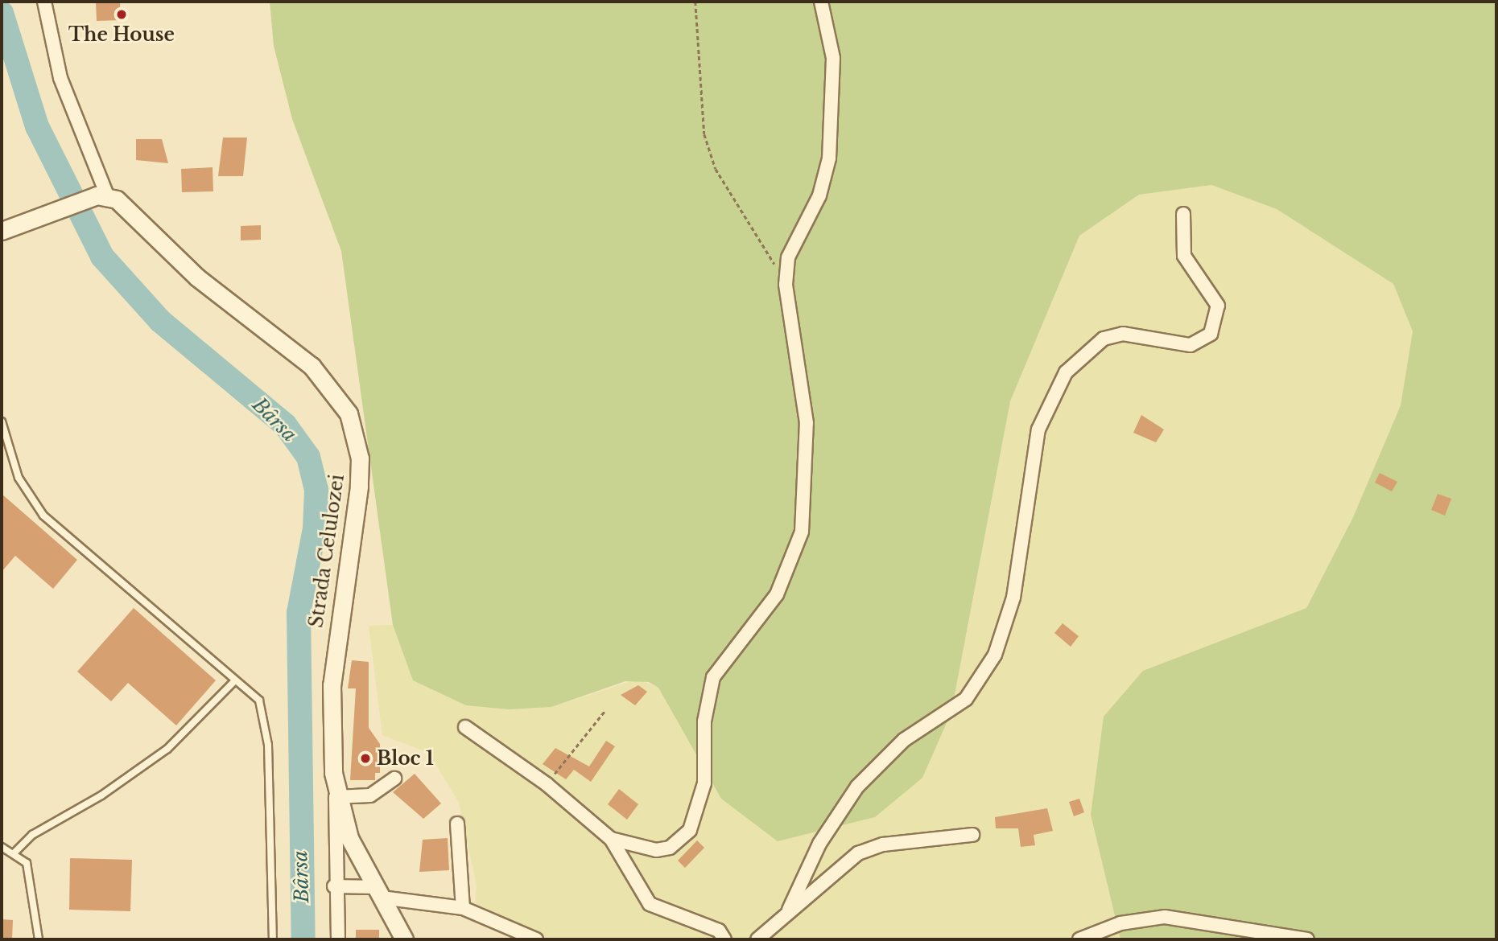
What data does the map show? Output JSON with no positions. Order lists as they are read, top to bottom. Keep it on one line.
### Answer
{"streets":{"street":["Strada Celulozei"]},"water":["Bârsa"],"places":["The House","Bloc 1"]}
